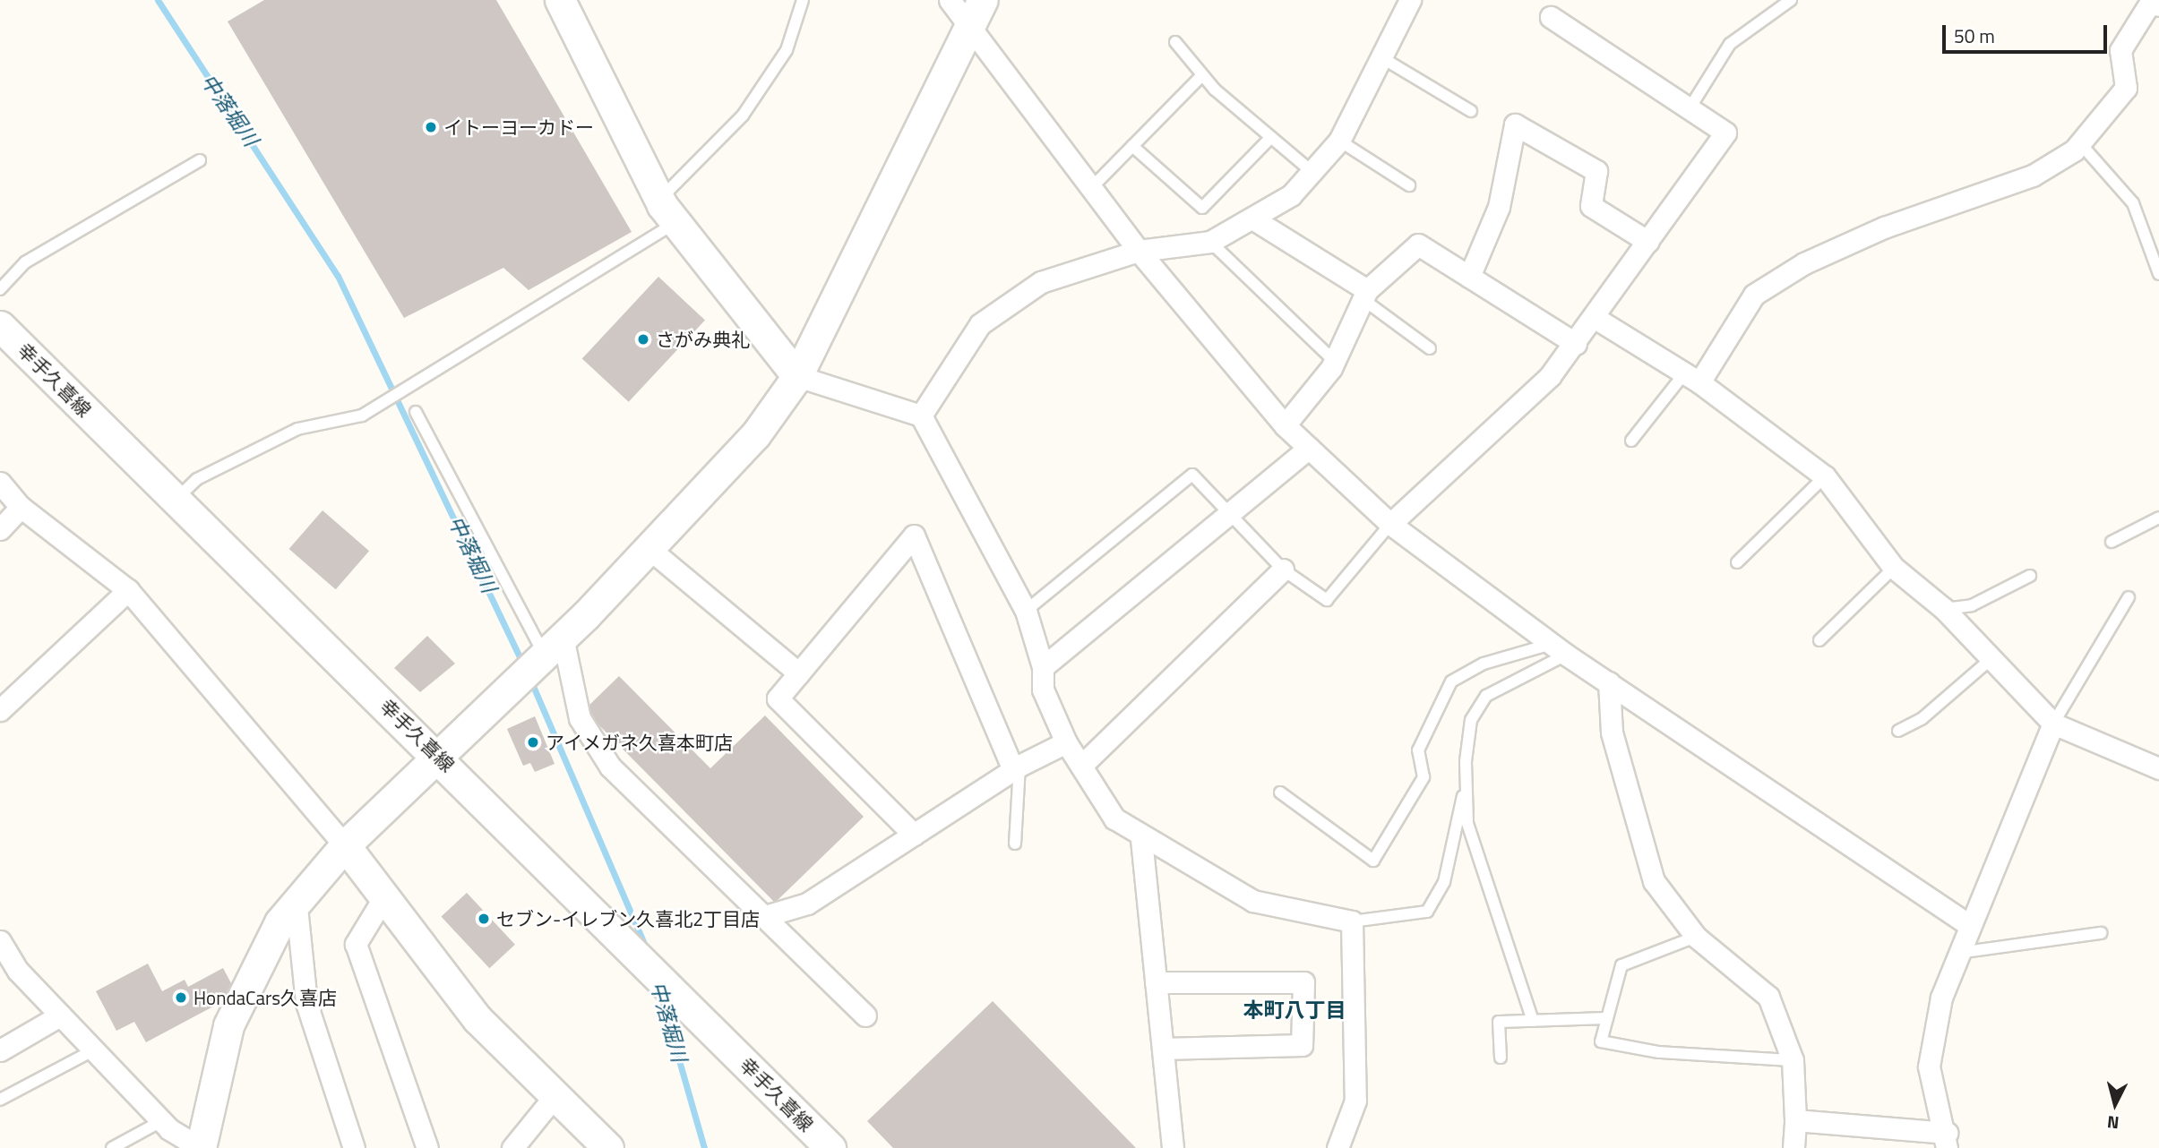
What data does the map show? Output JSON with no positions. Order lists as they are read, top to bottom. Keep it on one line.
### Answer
{"streets":{"street":["幸手久喜線"]},"districts":["本町八丁目"],"water":["中落堀川"],"places":["イトーヨーカドー","さがみ典礼","アイメガネ久喜本町店","セブン-イレブン久喜北2丁目店","HondaCars久喜店"],"scale_bar":"50 m","north":"bottom"}
